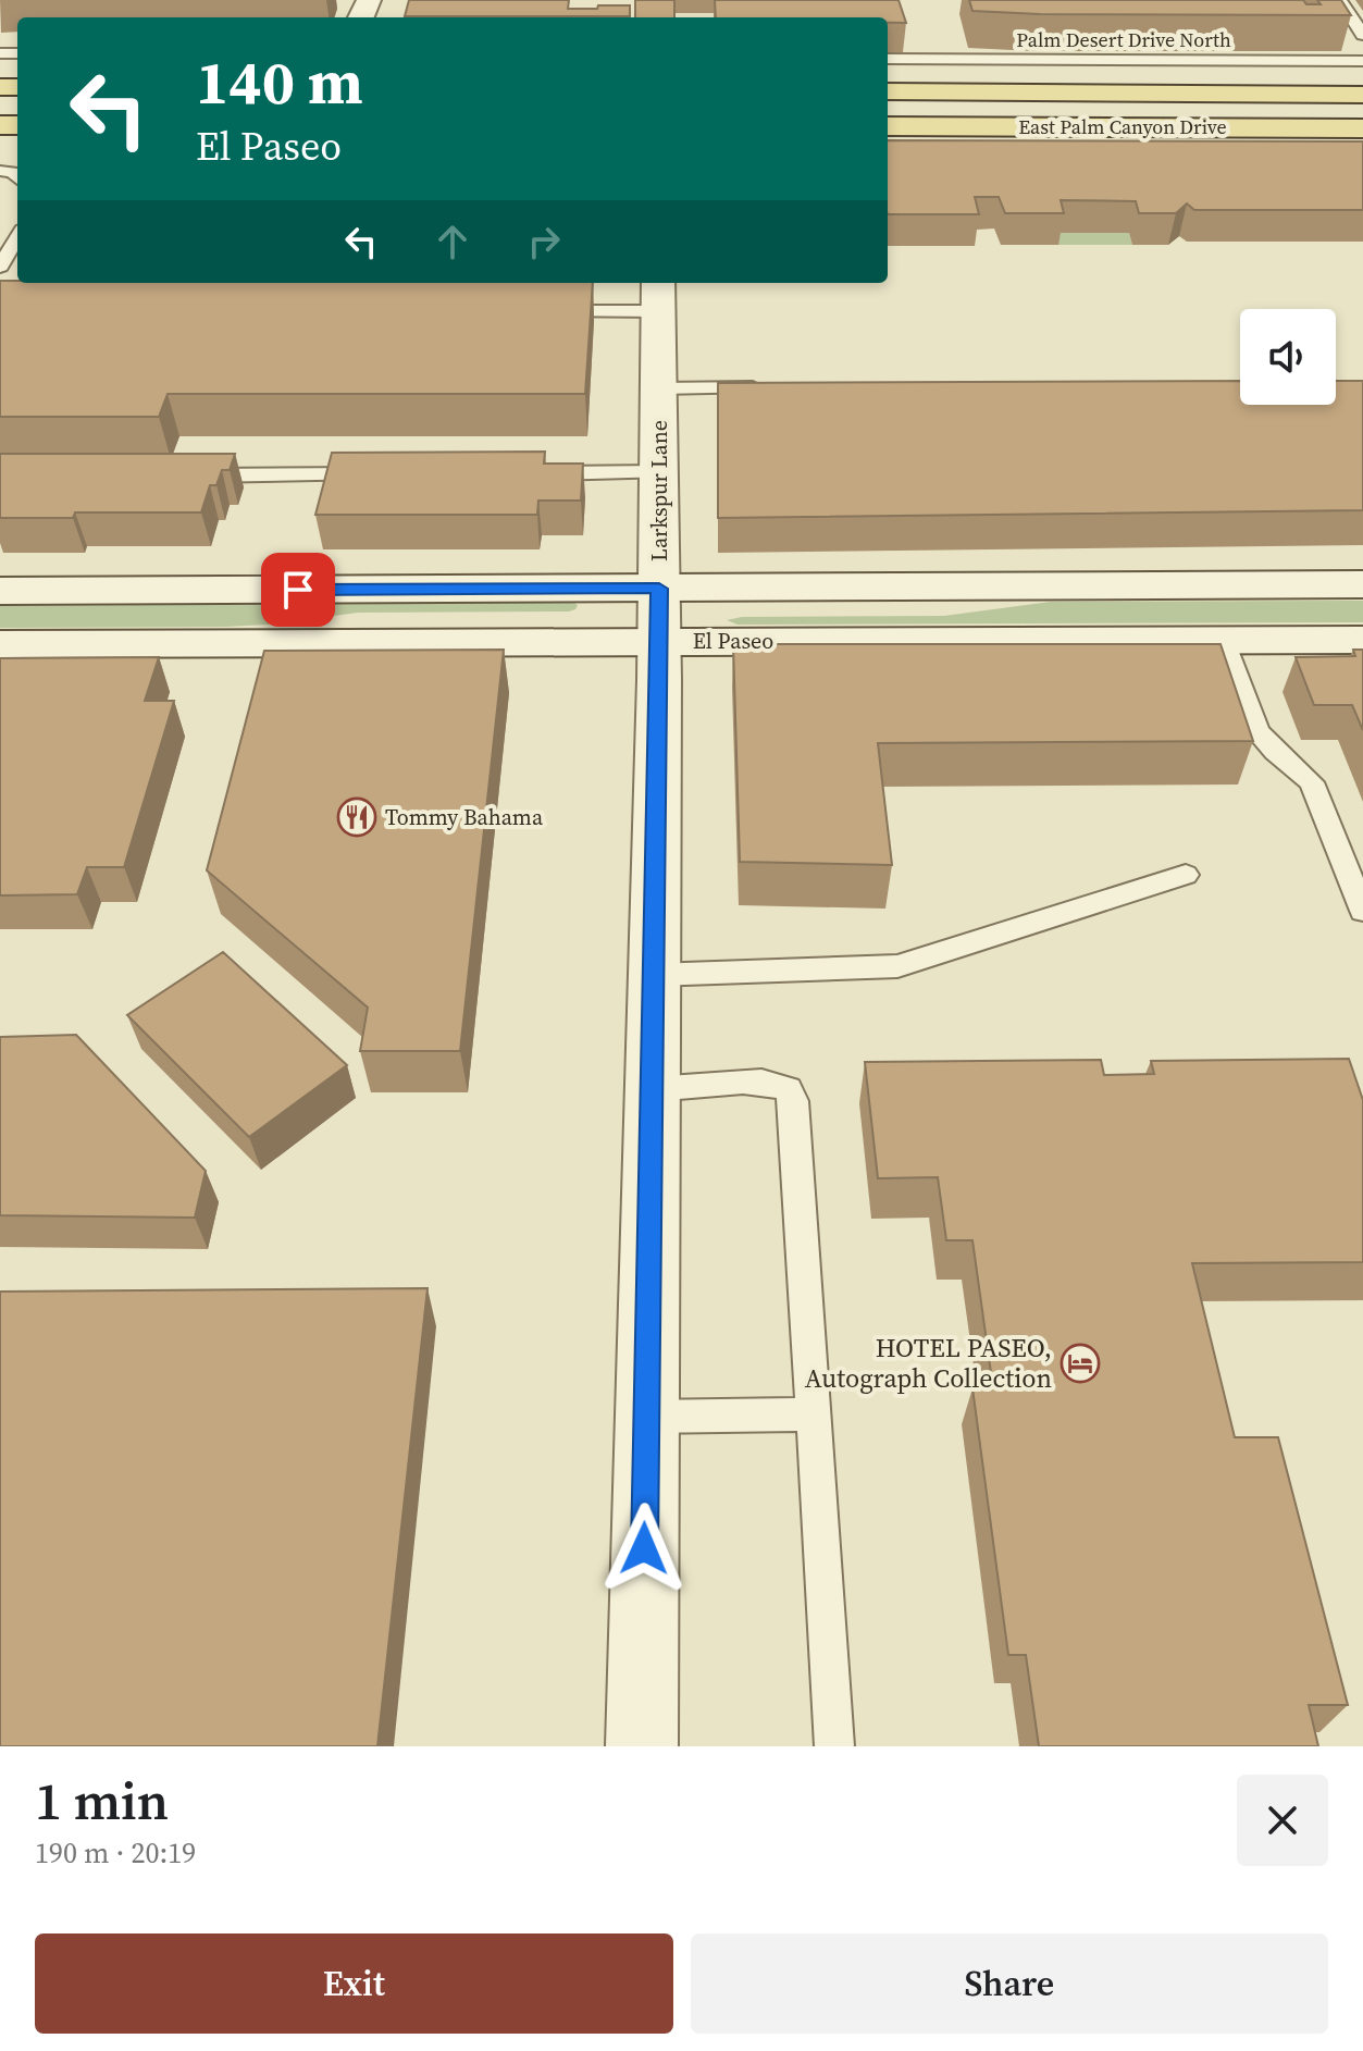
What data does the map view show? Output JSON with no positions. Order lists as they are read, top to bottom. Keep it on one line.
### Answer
{"streets":{"main road":["East Palm Canyon Drive"],"street":["Larkspur Lane","El Paseo"],"lane":["Palm Desert Drive North"]},"crossings":[["Larkspur Lane","El Paseo"]],"places":{"restaurant":["Tommy Bahama"],"hotel":["HOTEL PASEO, Autograph Collection"]},"page":{"turn":["140 m","El Paseo"],"heading":["1 min","190 m · 20:19"],"buttons":["Exit","Share"]}}
